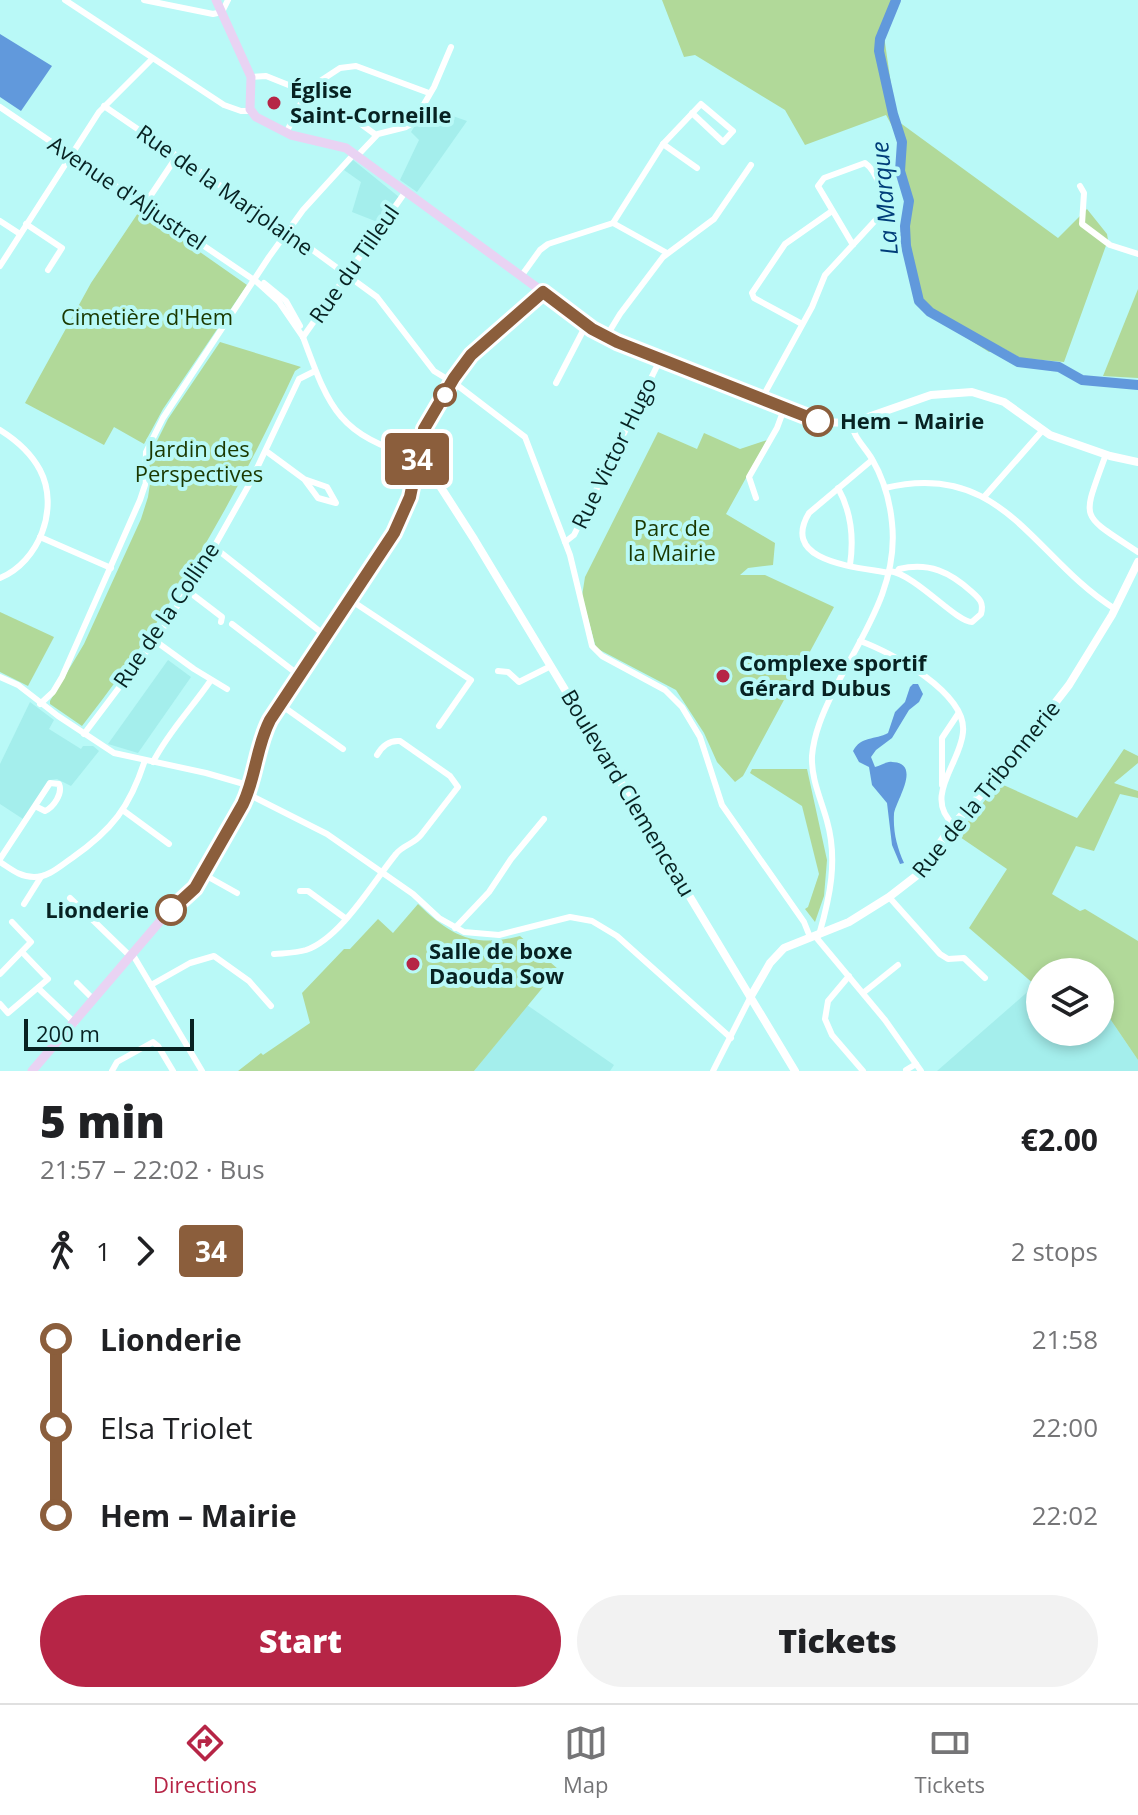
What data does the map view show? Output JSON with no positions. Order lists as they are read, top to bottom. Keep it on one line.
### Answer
{"streets":{"street":["Rue de la Marjolaine","Avenue d'Aljustrel","Rue du Tilleul","Rue Victor Hugo","Rue de la Colline","Rue de la Tribonnerie","Boulevard Clemenceau"]},"crossings":[["Rue de la Marjolaine","Rue du Tilleul"],["Rue de la Marjolaine","Rue Victor Hugo"],["Rue de la Marjolaine","Rue de la Tribonnerie"],["Avenue d'Aljustrel","Rue du Tilleul"],["Avenue d'Aljustrel","Rue de la Colline"],["Avenue d'Aljustrel","Boulevard Clemenceau"],["Rue de la Tribonnerie","Boulevard Clemenceau"]],"water":["La Marque"],"parks":["Cimetière d'Hem","Jardin des Perspectives","Parc de la Mairie"],"places":["Église Saint-Corneille","Hem – Mairie","Complexe sportif Gérard Dubus","Lionderie","Salle de boxe Daouda Sow"],"lines":["bus line 34"],"scale_bar":"200 m","page":{"on_map":"34","scale":"200 m","heading":["5 min","21:57 – 22:02 · Bus","€2.00"],"legs":["1","34","2 stops"],"list":[{"name":"Lionderie","value":"21:58"},{"name":"Elsa Triolet","value":"22:00"},{"name":"Hem – Mairie","value":"22:02"}],"buttons":["Start","Tickets"],"tabs":["Directions","Map","Tickets"]}}
